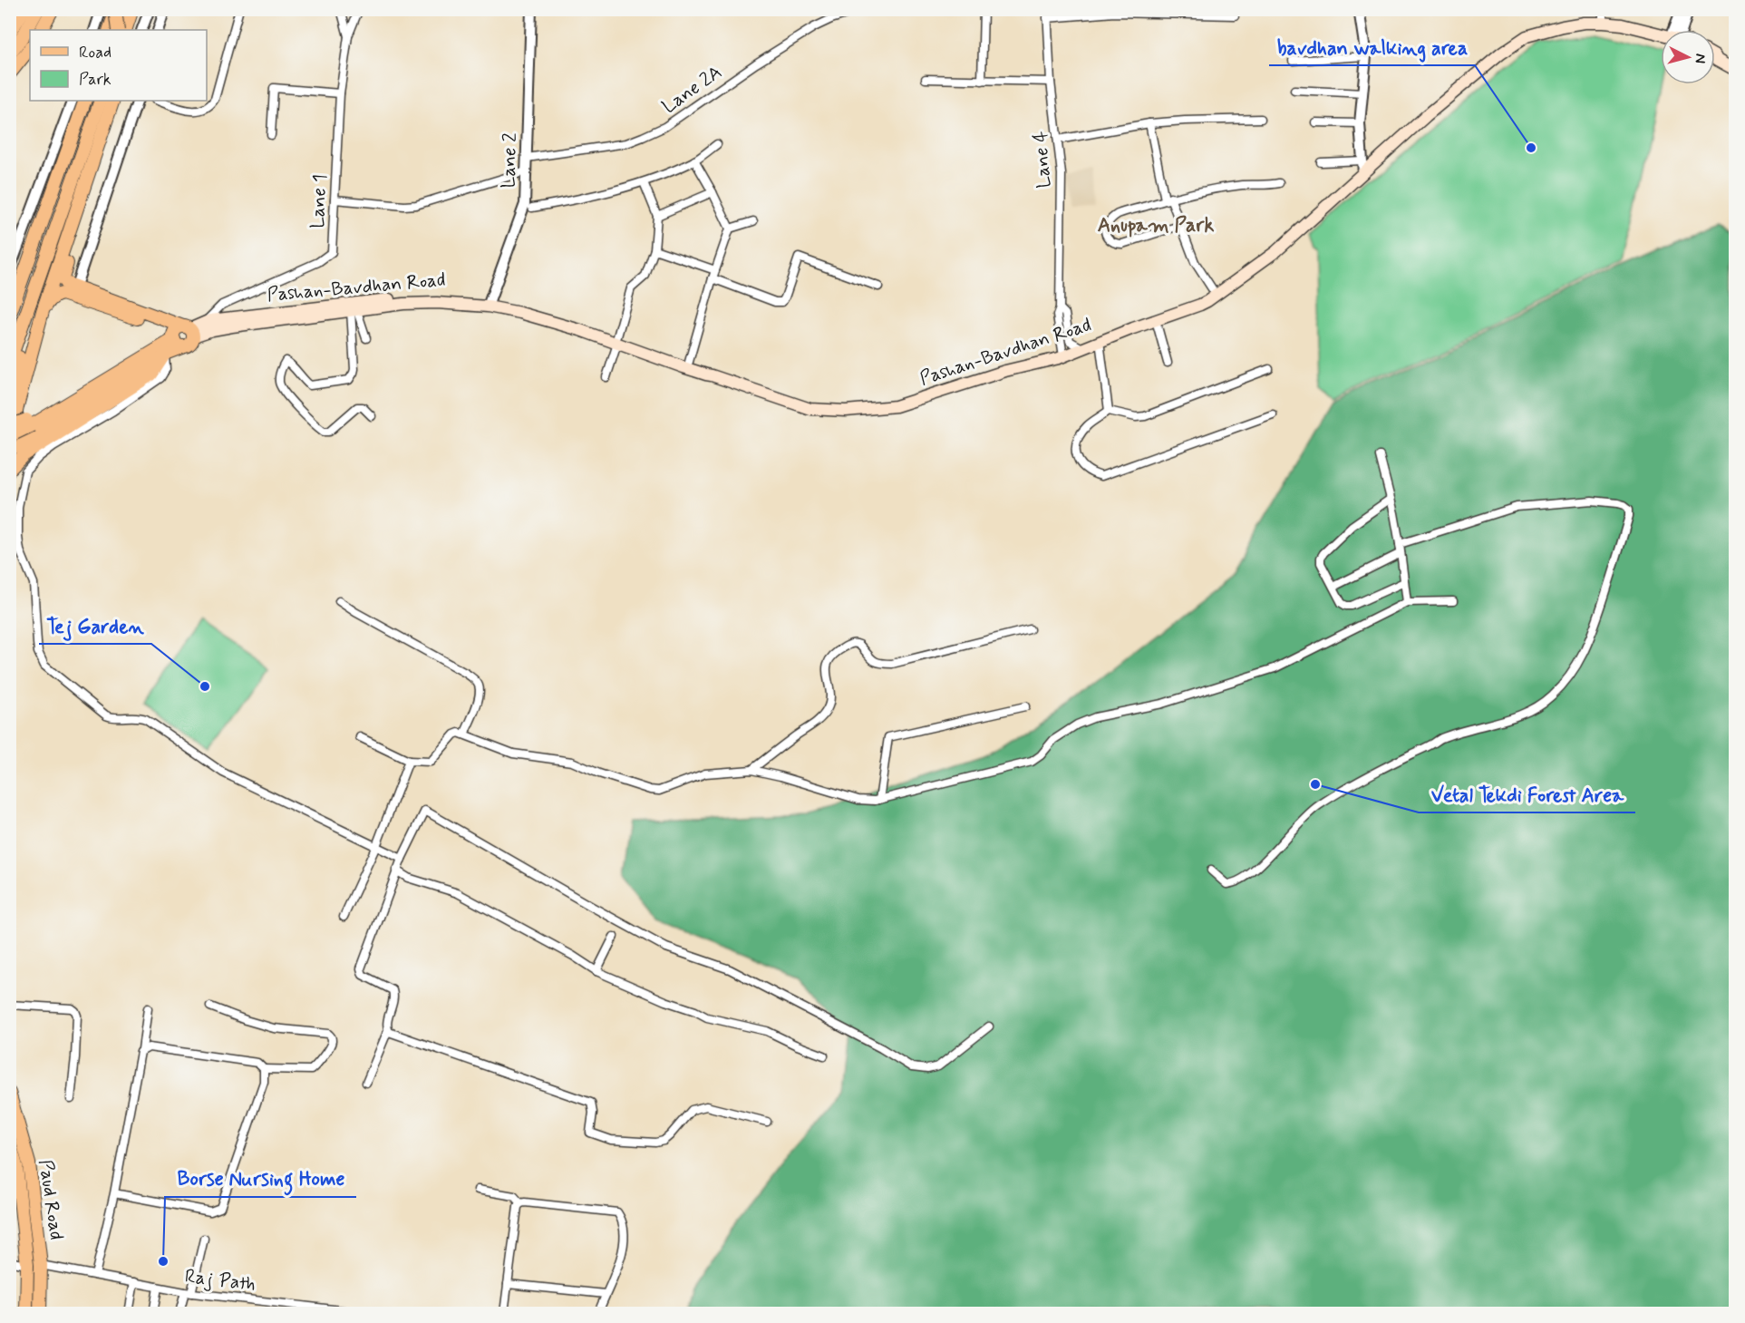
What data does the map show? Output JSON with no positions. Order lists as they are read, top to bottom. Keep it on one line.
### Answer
{"streets":{"main road":["Pashan-Bavdhan Road","Paud Road"],"street":["Lane 2A","Lane 4","Lane 2","Lane 1","Raj Path"]},"crossings":[["Lane 2A","Lane 2"],["Lane 4","Pashan-Bavdhan Road"],["Lane 2","Pashan-Bavdhan Road"],["Lane 1","Pashan-Bavdhan Road"],["Paud Road","Raj Path"]],"districts":["Anupam Park"],"places":["bavdhan walking area","Tej Garden","Vetal Tekdi Forest Area","Borse Nursing Home"],"legend":["Road","Park"],"north":"right"}
